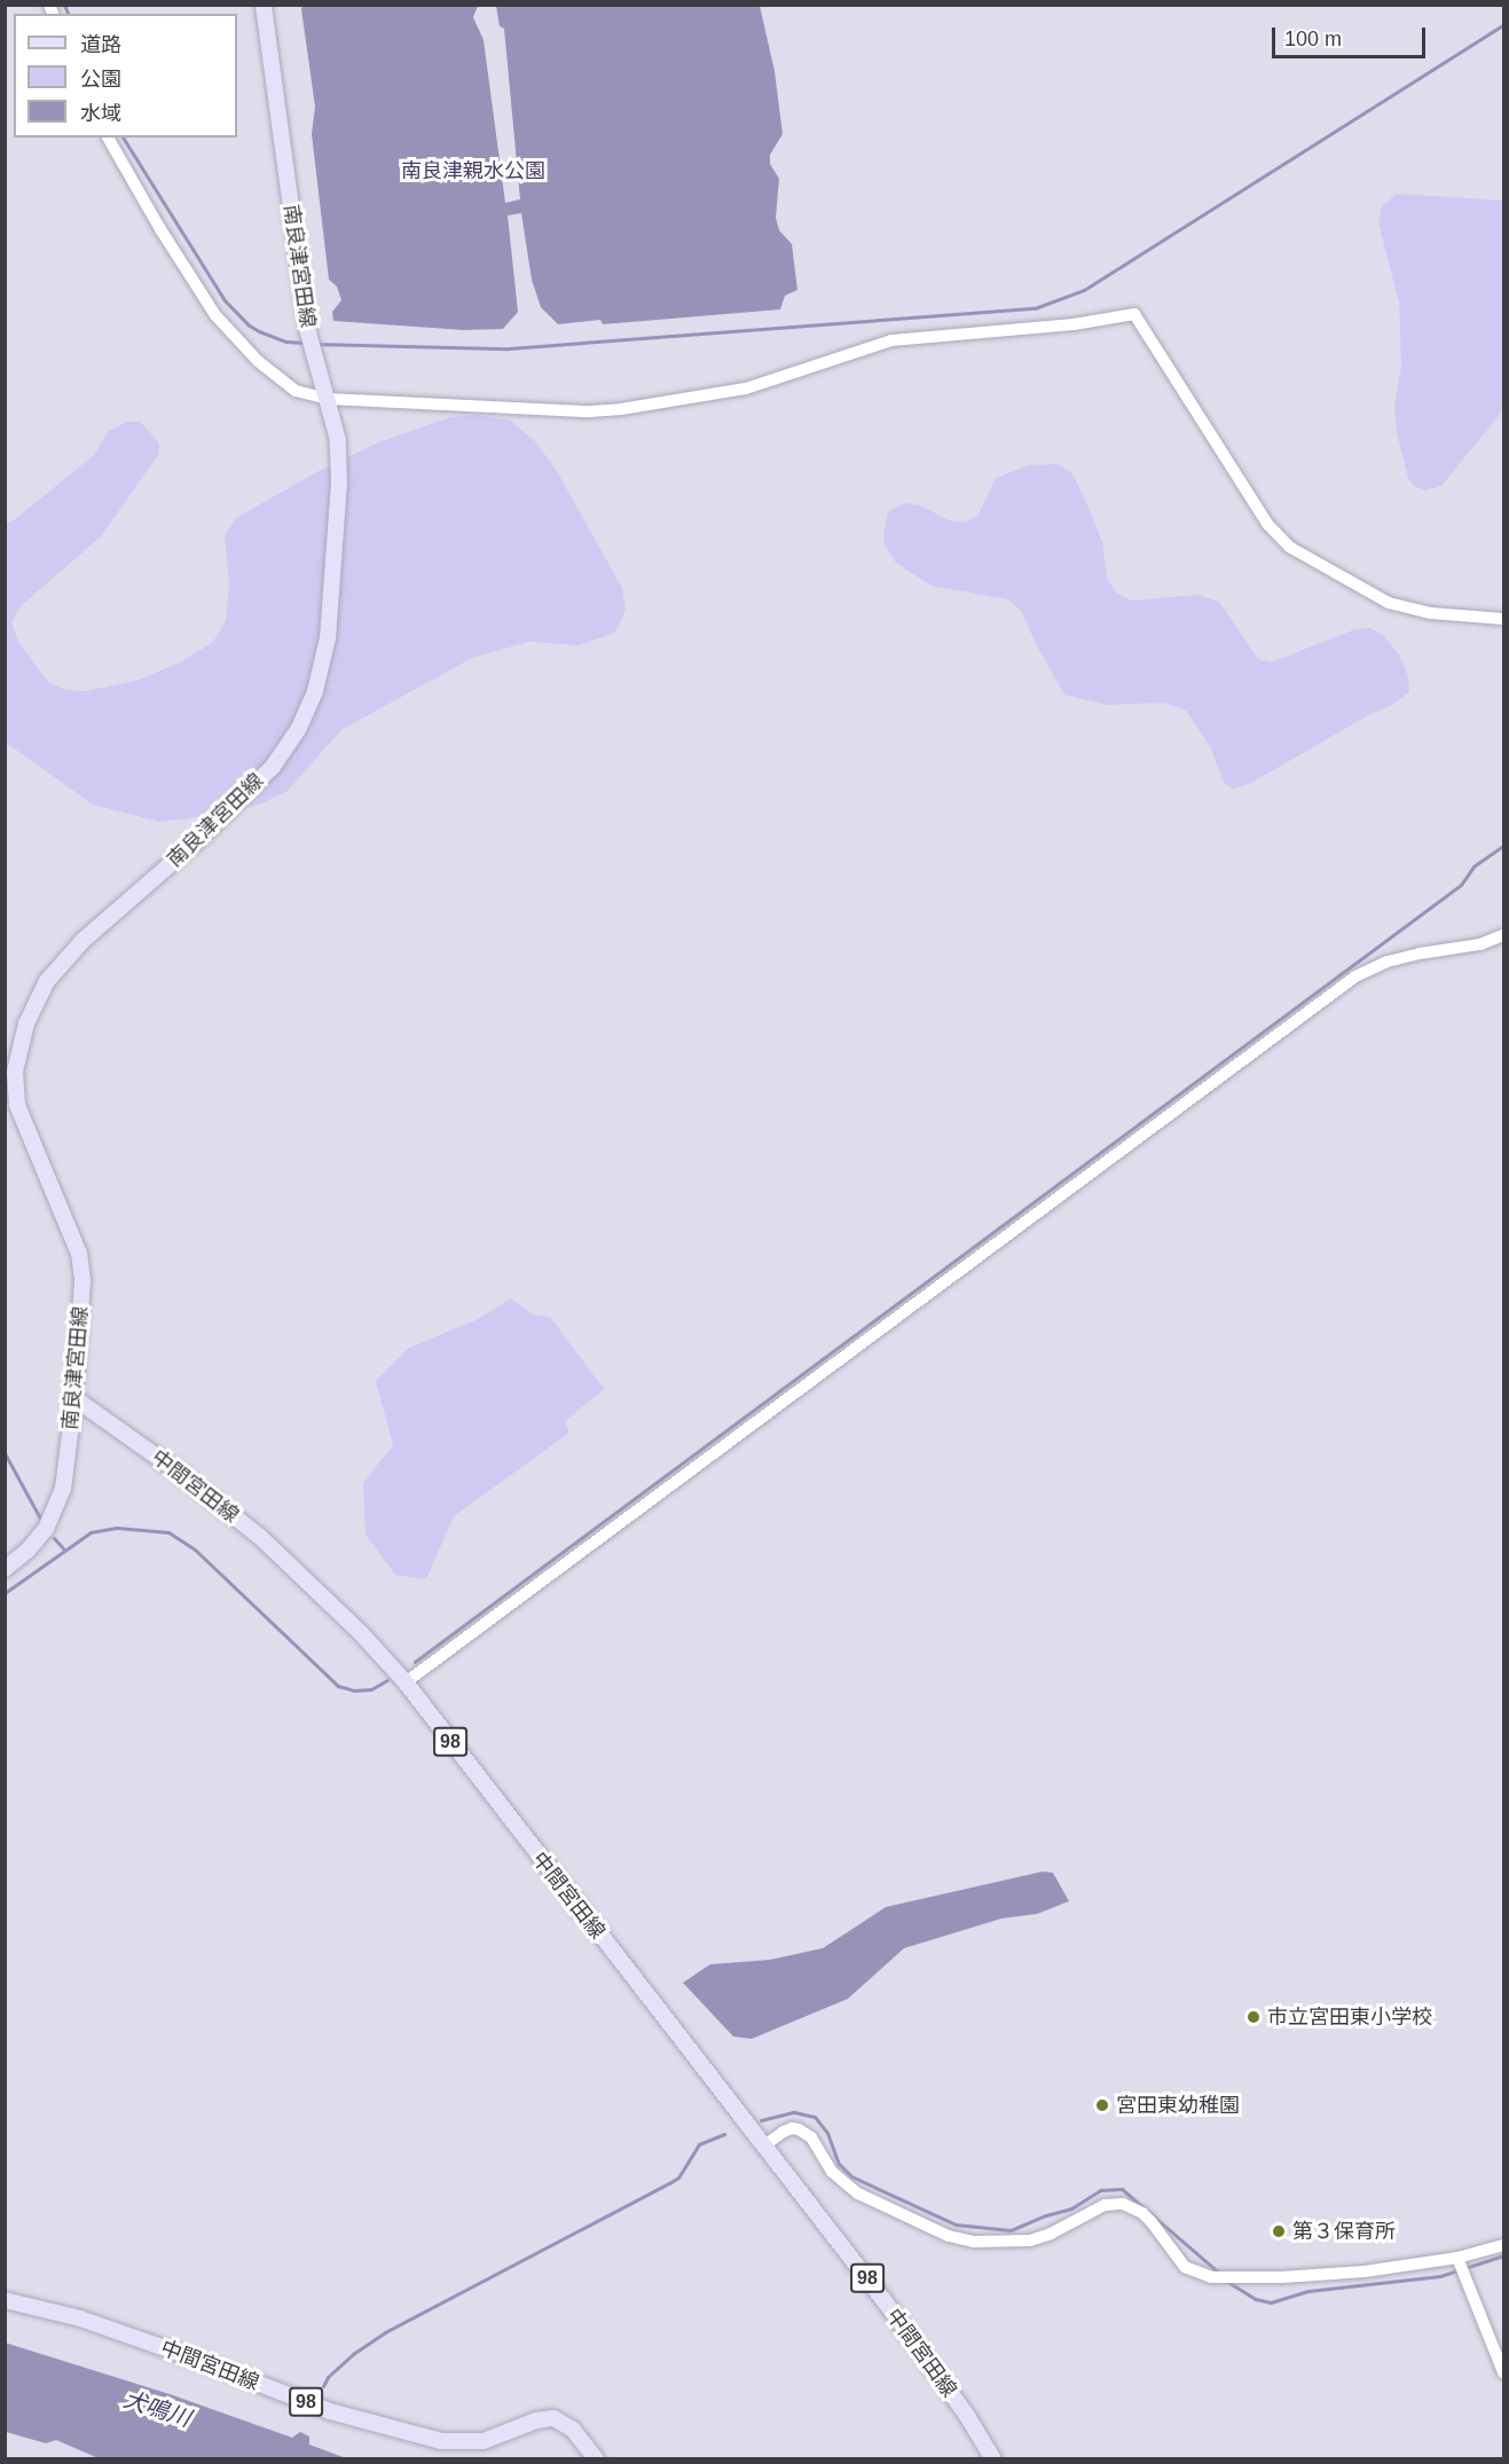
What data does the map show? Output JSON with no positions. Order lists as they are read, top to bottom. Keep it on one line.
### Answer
{"streets":{"main road":["南良津宮田線","中間宮田線","98"]},"crossings":[["南良津宮田線","中間宮田線"]],"water":["犬鳴川"],"parks":["南良津親水公園"],"places":["市立宮田東小学校","宮田東幼稚園","第３保育所"],"legend":["道路","公園","水域"],"scale_bar":"100 m"}
